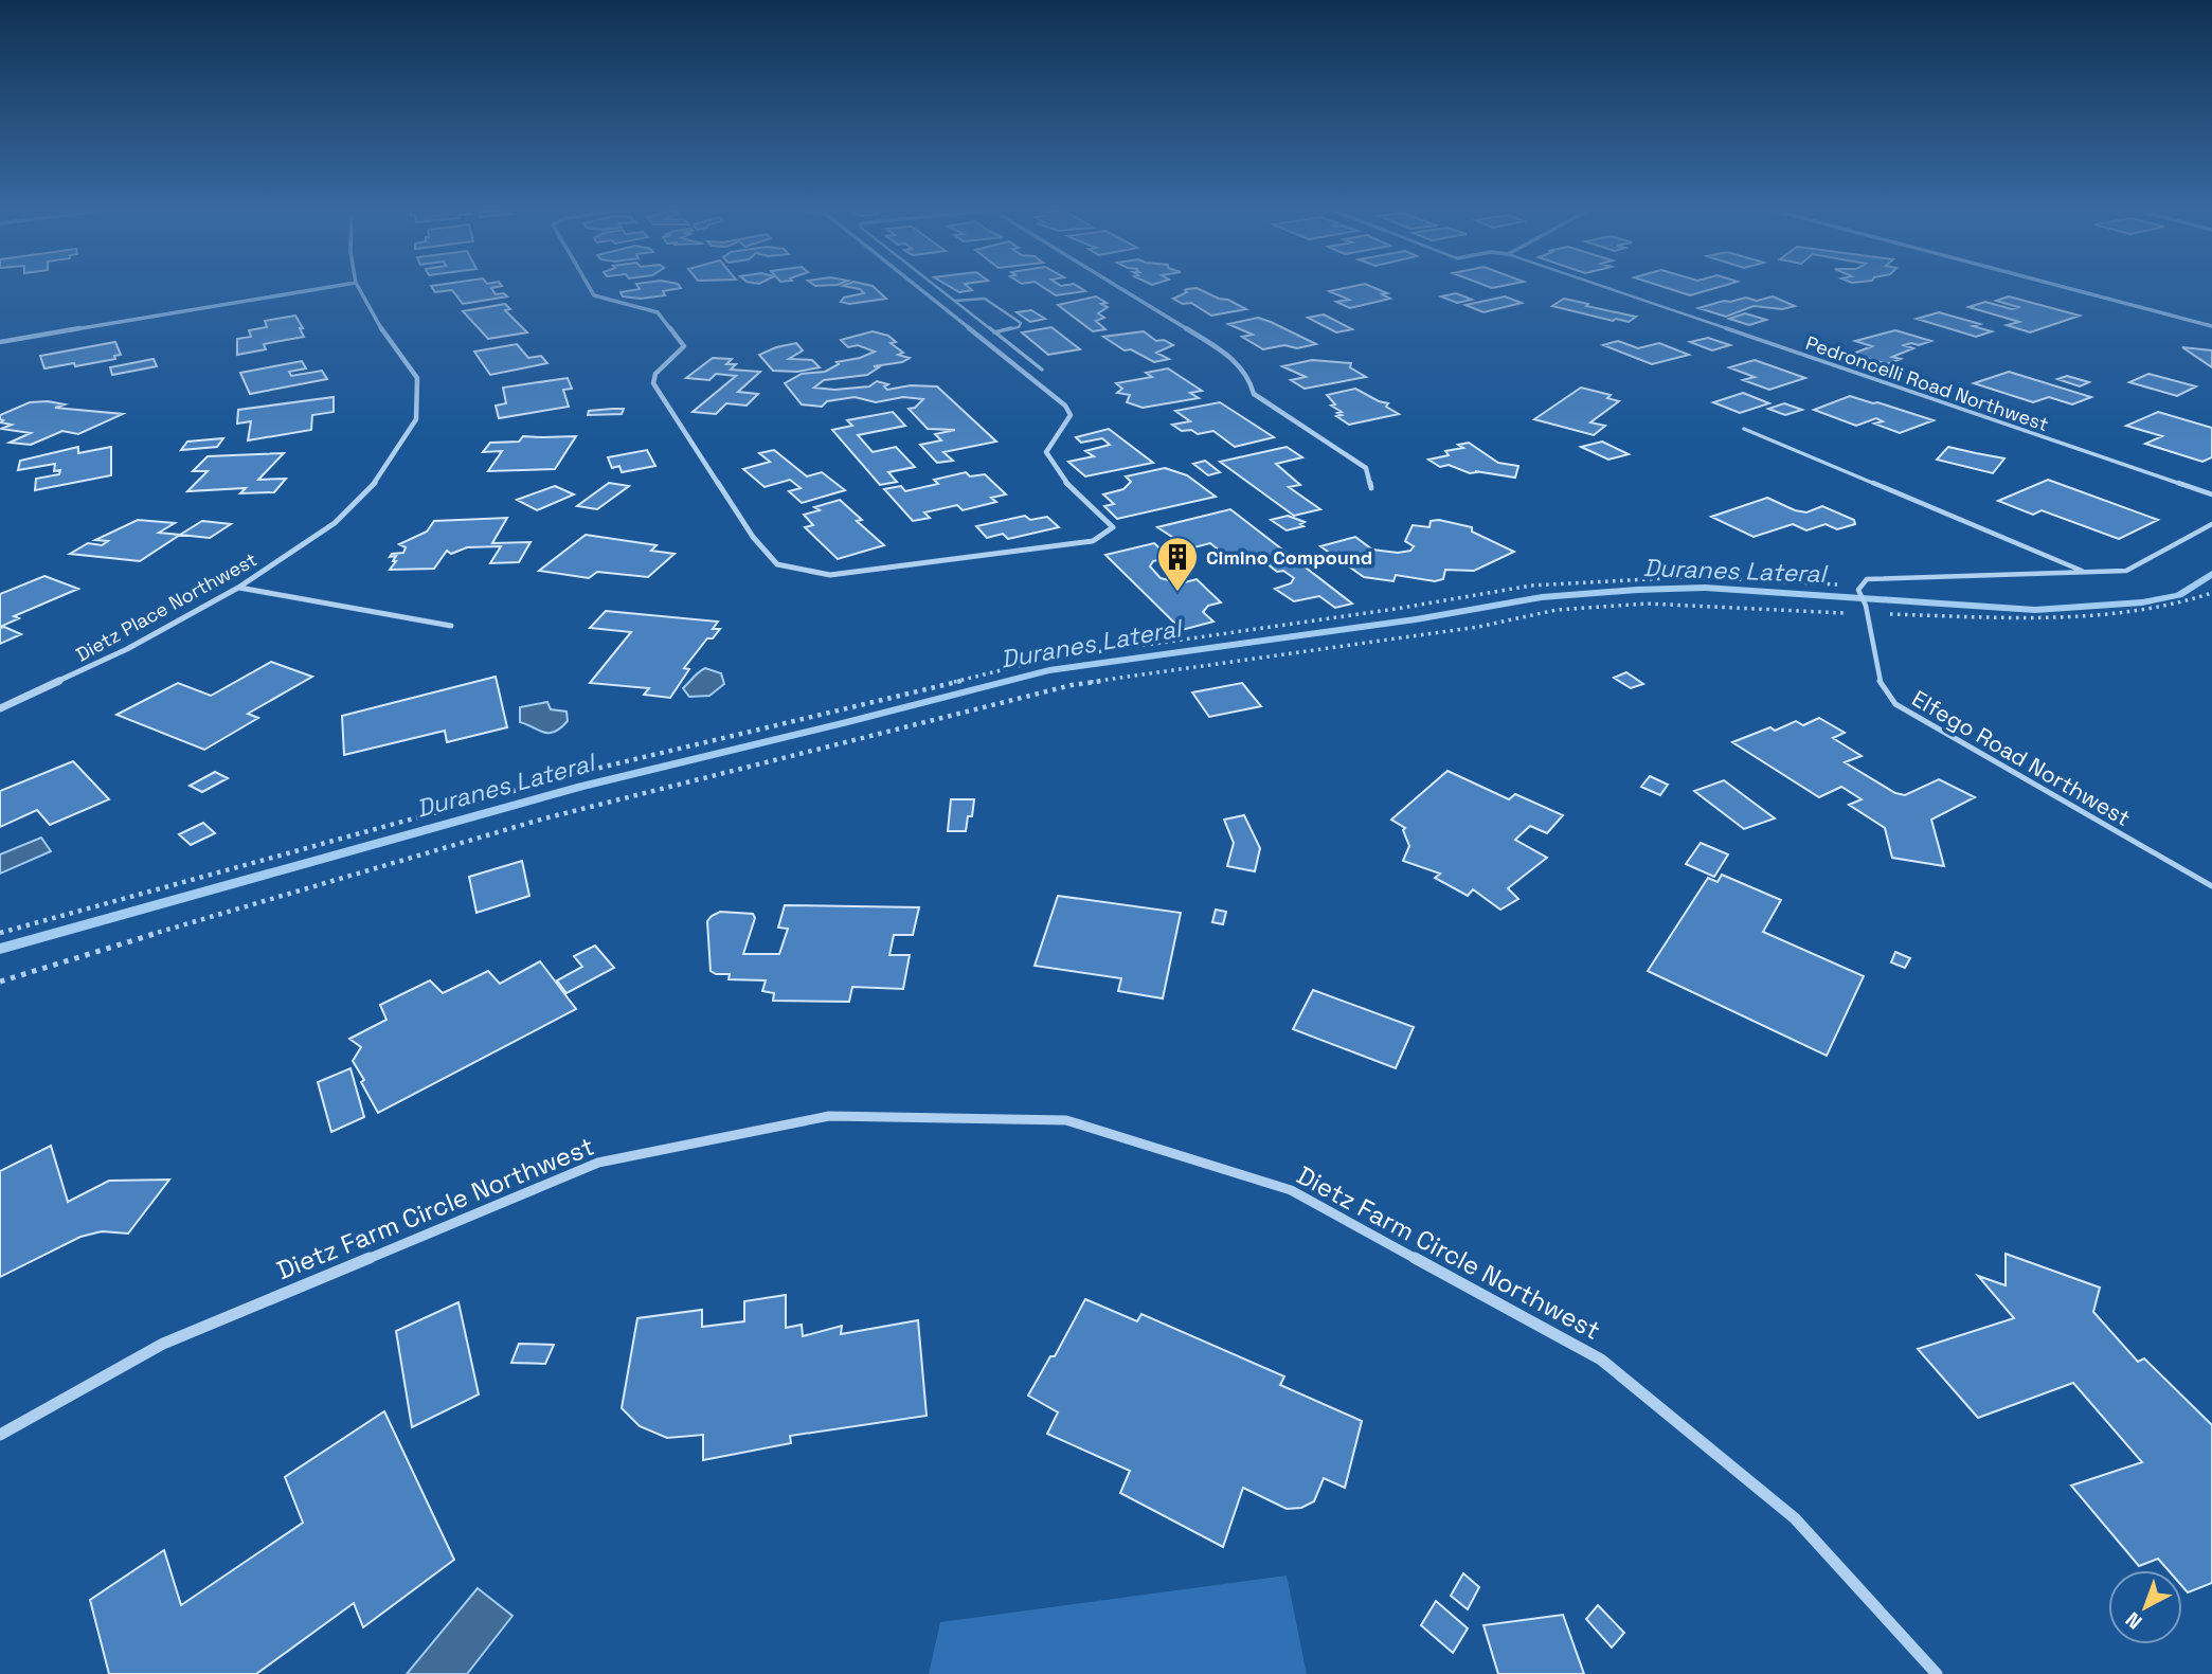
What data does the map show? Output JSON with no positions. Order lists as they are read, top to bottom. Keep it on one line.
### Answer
{"streets":{"street":["Dietz Place Northwest","Dietz Farm Circle Northwest"],"lane":["Pedroncelli Road Northwest","Elfego Road Northwest"]},"water":["Duranes Lateral"],"places":{"building":["Cimino Compound"]},"north":"bottom left"}
